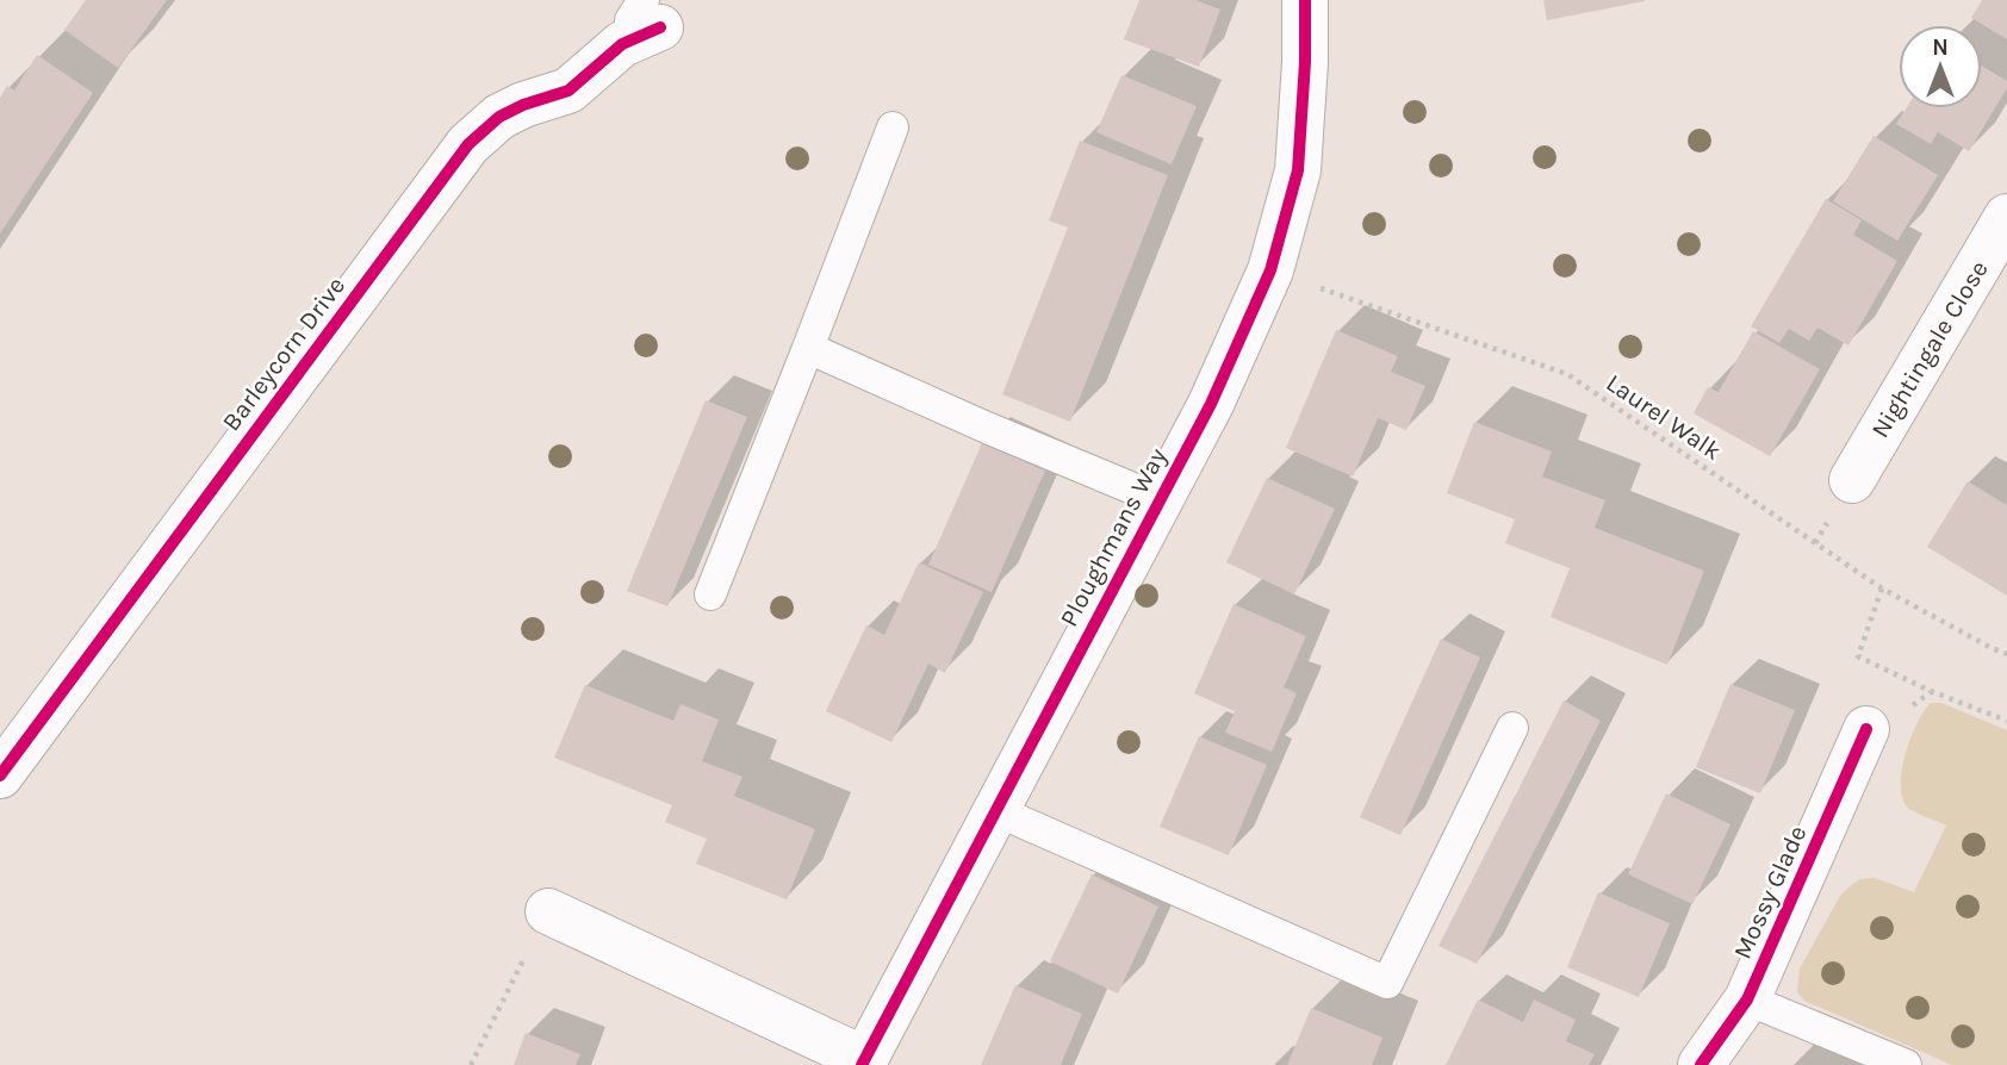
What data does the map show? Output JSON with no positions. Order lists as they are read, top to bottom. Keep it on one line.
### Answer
{"streets":{"street":["Nightingale Close","Barleycorn Drive","Ploughmans Way","Mossy Glade"],"path":["Laurel Walk"]},"crossings":[["Laurel Walk","Ploughmans Way"]],"north":"top"}
